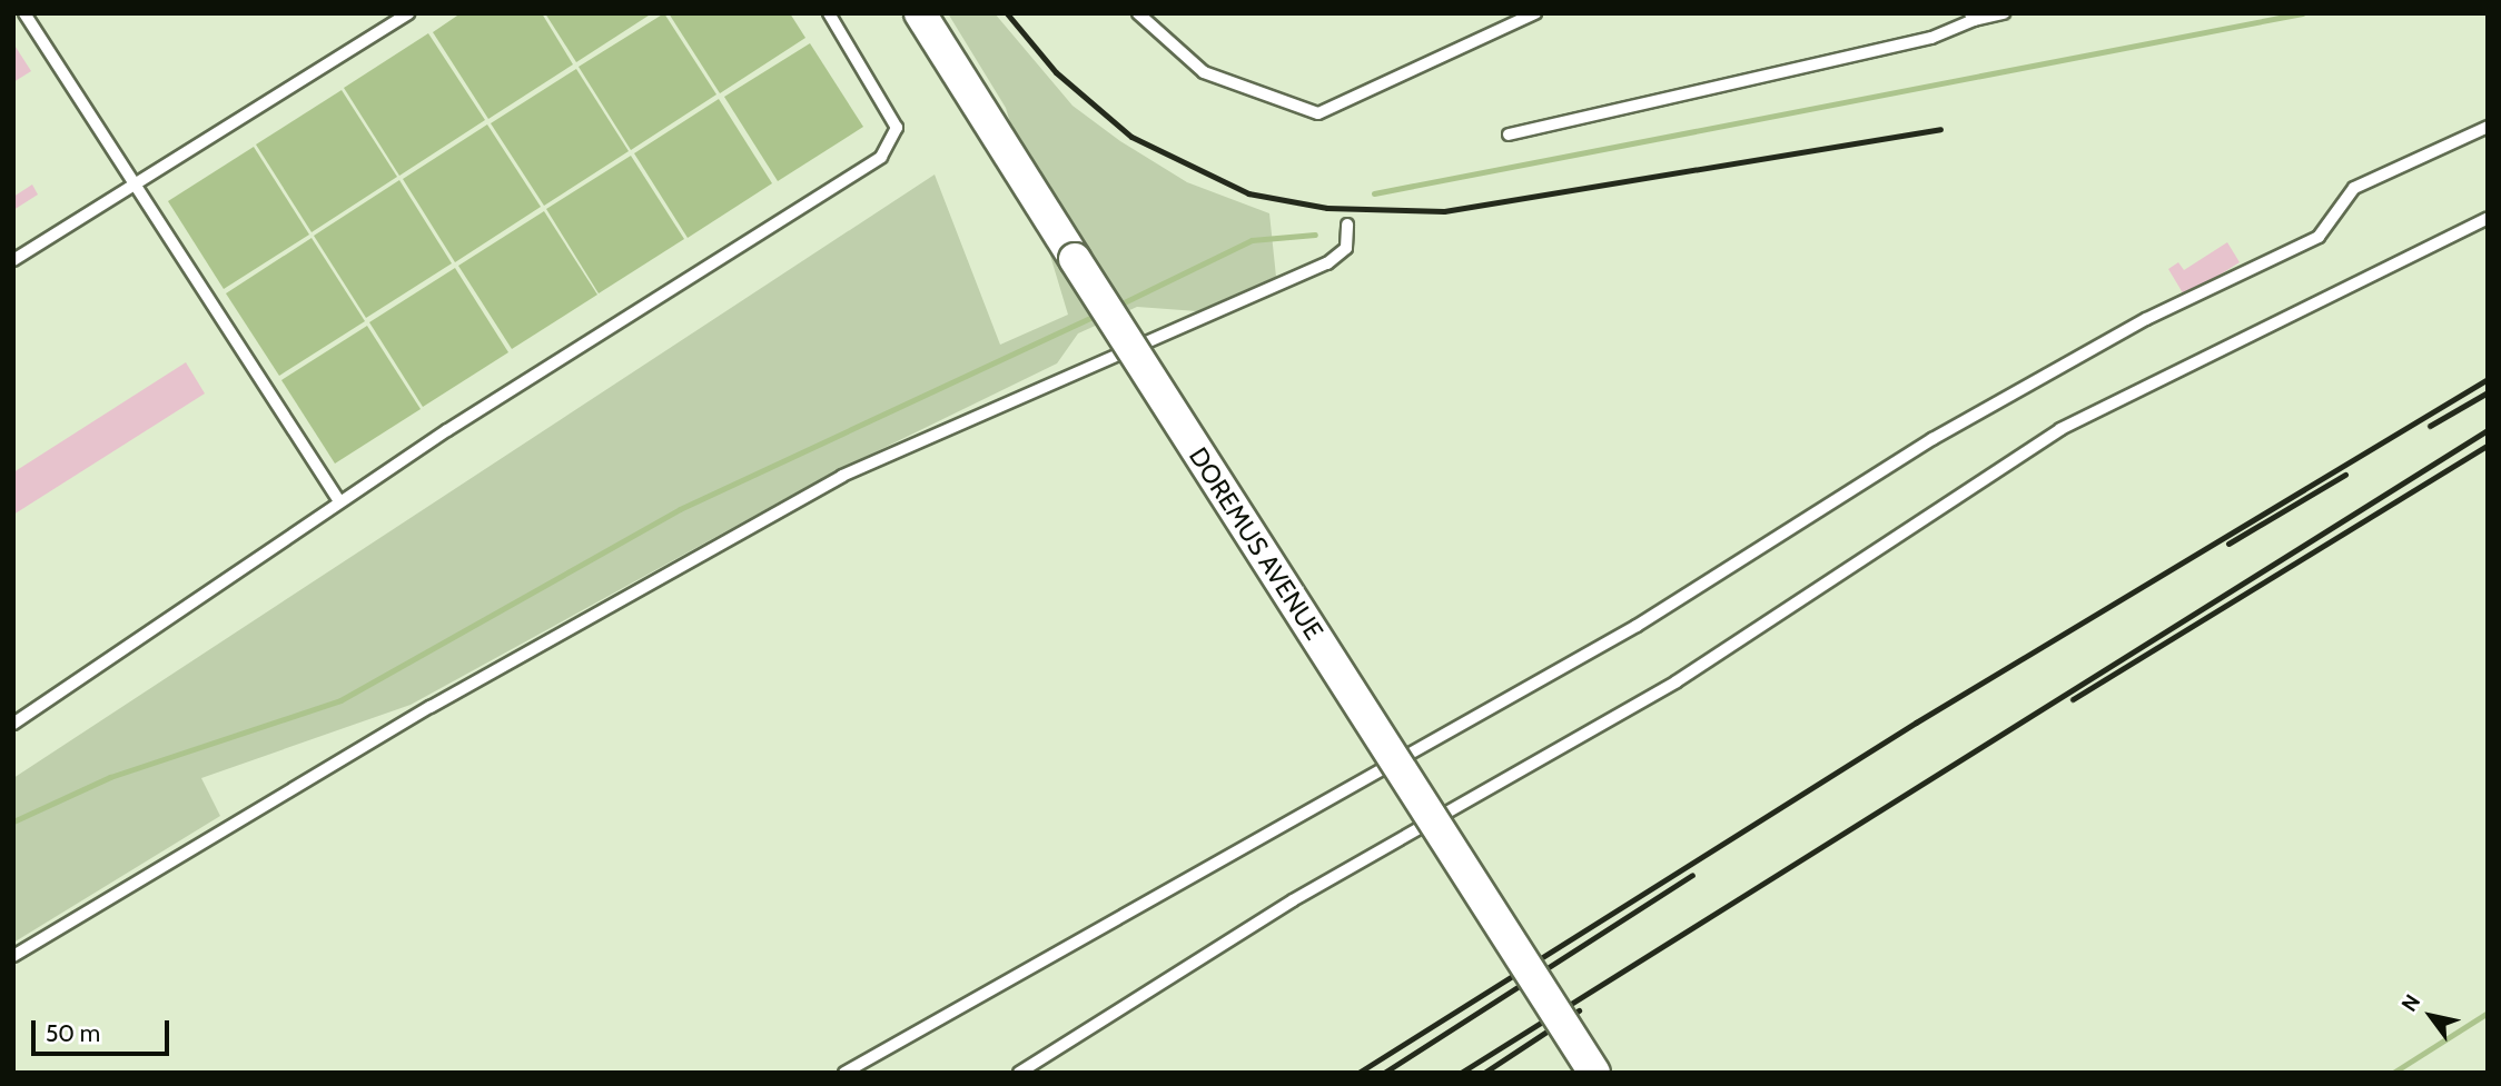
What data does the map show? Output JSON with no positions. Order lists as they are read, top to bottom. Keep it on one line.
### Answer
{"streets":{"main road":["DOREMUS AVENUE"]},"scale_bar":"50 m","north":"top left"}
